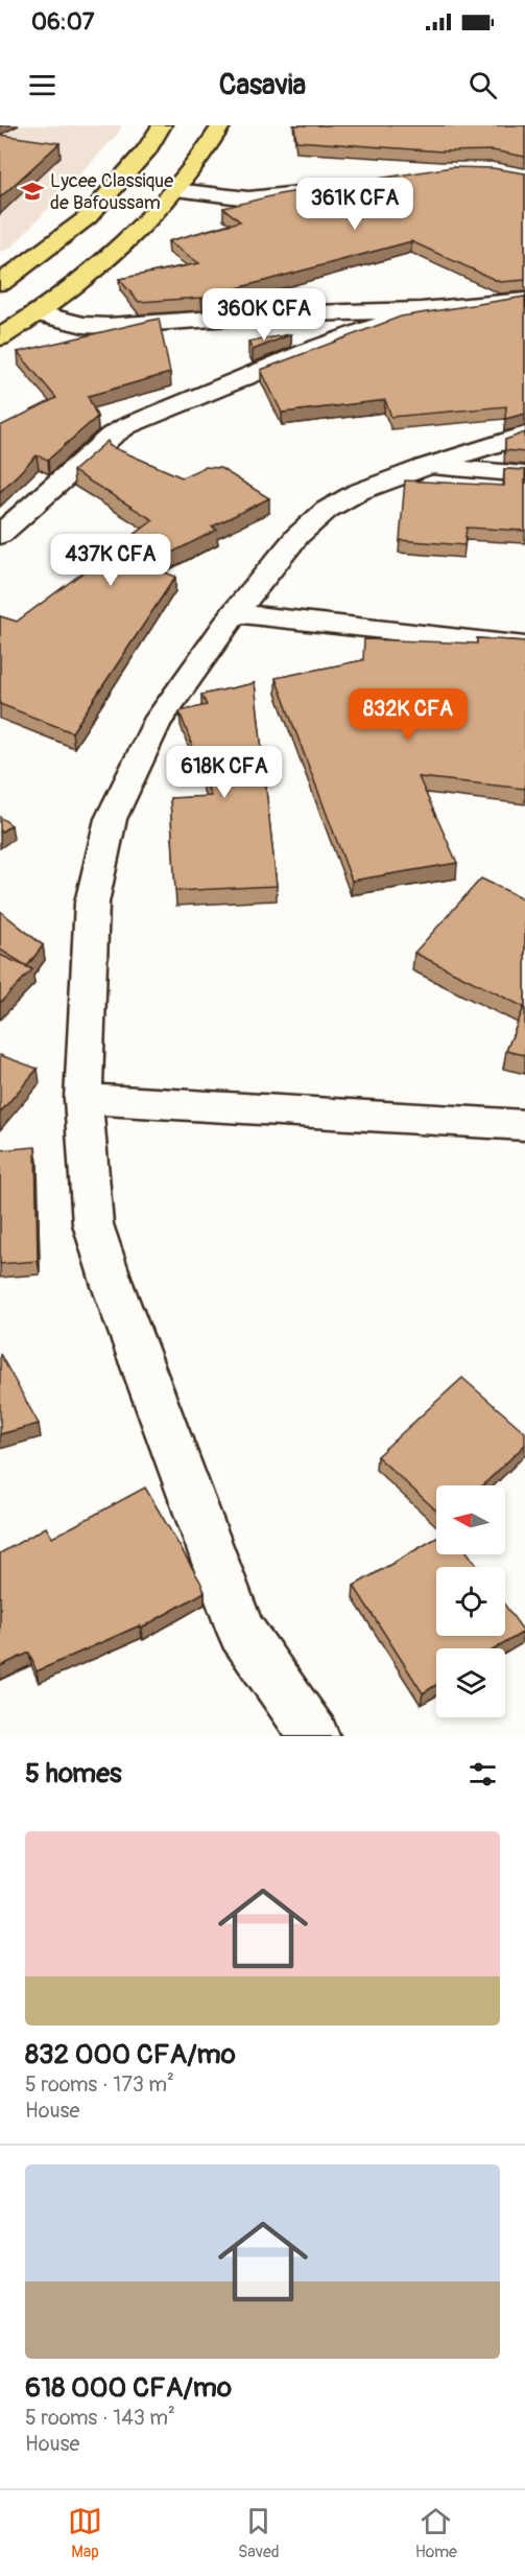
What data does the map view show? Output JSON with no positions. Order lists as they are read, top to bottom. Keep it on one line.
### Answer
{"places":{"school or university":["Lycee Classique de Bafoussam"]},"north":"left","page":{"status":"06:07","header":"Casavia","price":["361K CFA","360K CFA","437K CFA","832K CFA","618K CFA"],"heading":"5 homes","list":[{"name":"832 000 CFA/mo","note":"5 rooms · 173 m² · House"},{"name":"618 000 CFA/mo","note":"5 rooms · 143 m² · House"}],"tabs":["Map","Saved","Home"]}}
